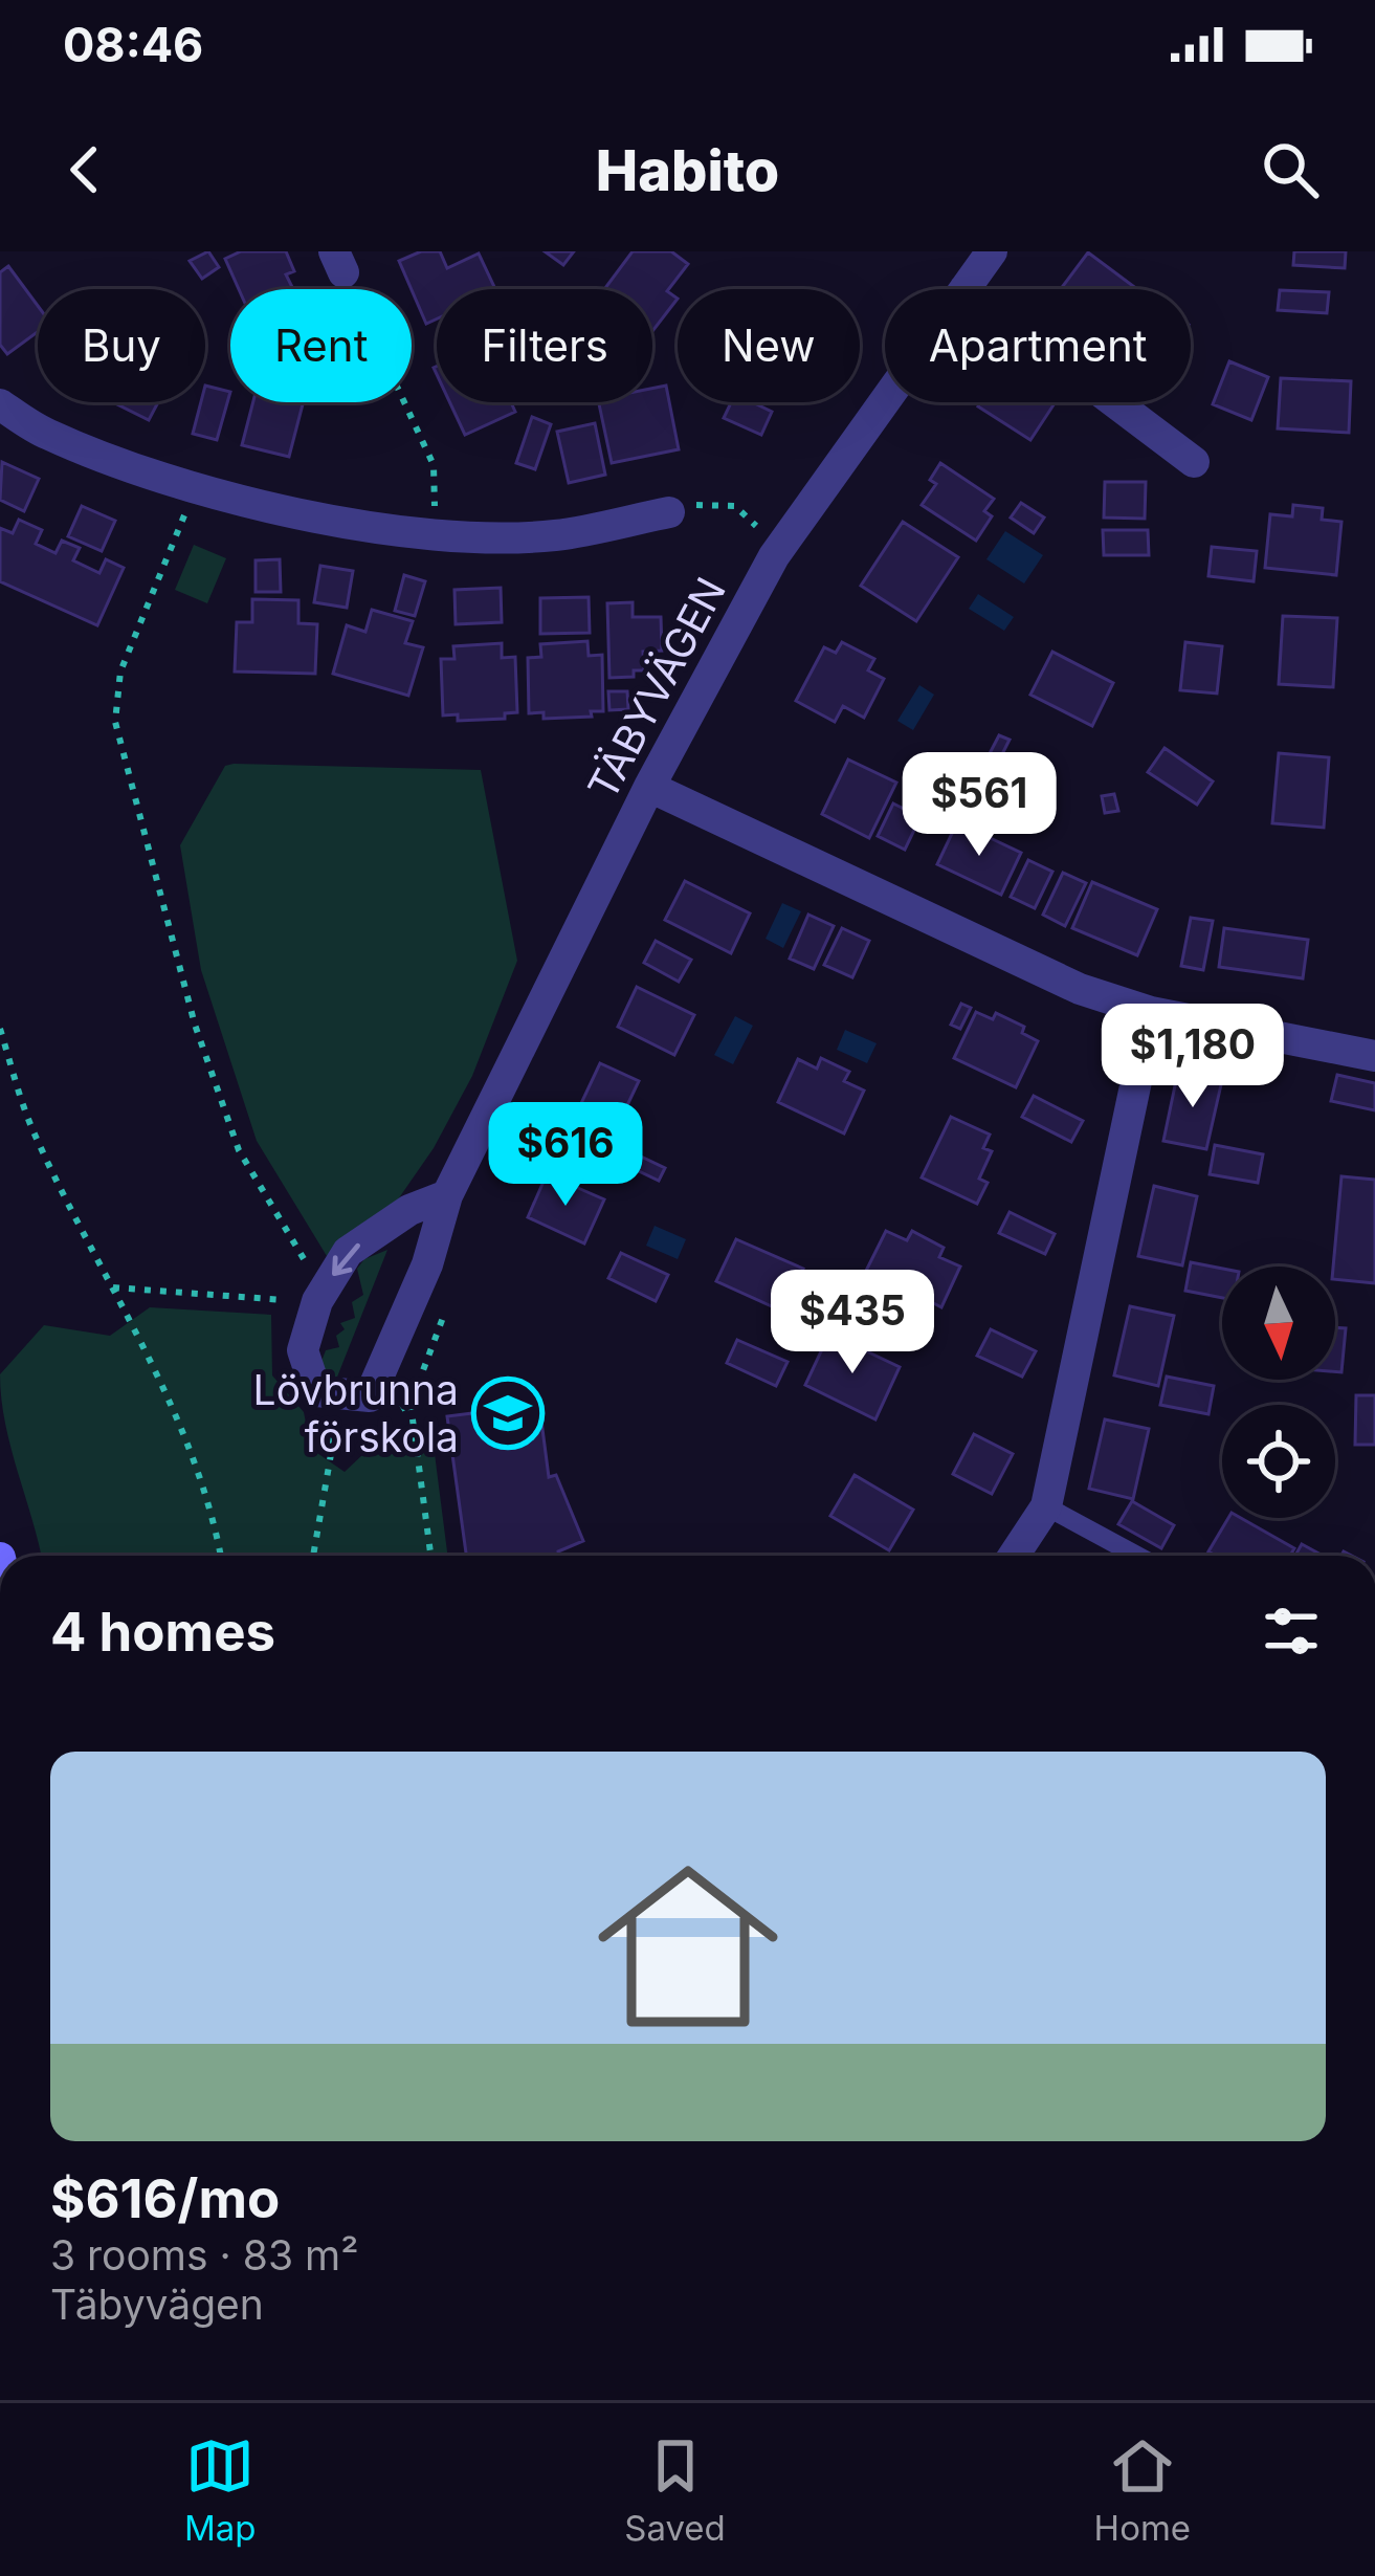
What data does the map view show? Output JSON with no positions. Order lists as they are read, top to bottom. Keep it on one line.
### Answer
{"streets":{"street":["TÄBYVÄGEN"]},"places":{"school or university":["Lövbrunna förskola"]},"north":"bottom","page":{"status":"08:46","header":"Habito","chip":["Buy","Rent","Filters","New","Apartment"],"price":["$561","$1,180","$616","$435"],"heading":"4 homes","list":[{"name":"$616/mo","note":"3 rooms · 83 m² · Täbyvägen"}],"tabs":["Map","Saved","Home"]}}
